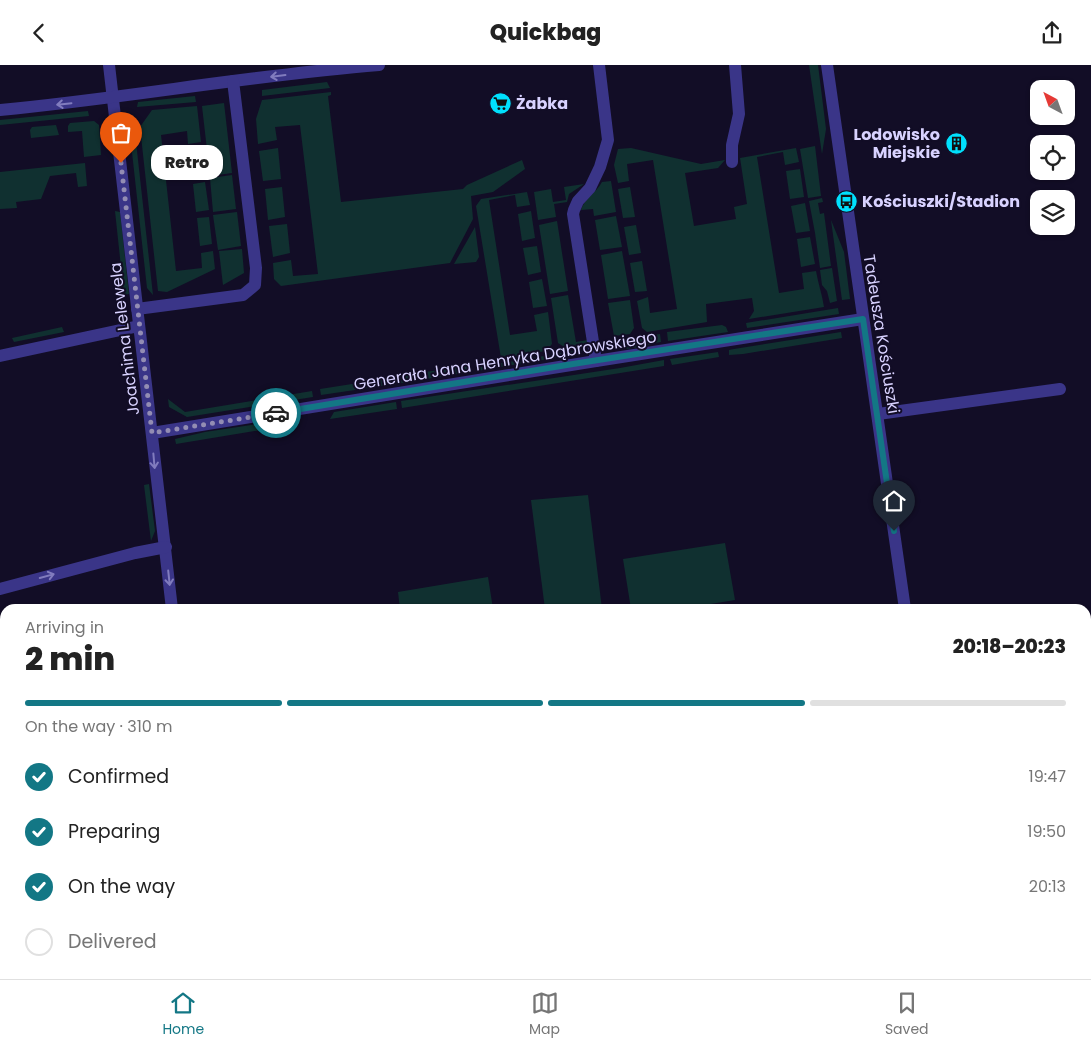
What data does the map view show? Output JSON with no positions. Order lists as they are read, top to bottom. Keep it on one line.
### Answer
{"streets":{"street":["Tadeusza Kościuszki","Joachima Lelewela","Generała Jana Henryka Dąbrowskiego"]},"crossings":[["Tadeusza Kościuszki","Generała Jana Henryka Dąbrowskiego"],["Joachima Lelewela","Generała Jana Henryka Dąbrowskiego"]],"places":{"supermarket":["Żabka"],"building":["Lodowisko Miejskie"],"other":["Retro"],"bus stop":["Kościuszki/Stadion"]},"north":"top left","page":{"header":"Quickbag","bubble":"Retro","heading":["2 min","Arriving in","20:18–20:23"],"bar":"On the way · 310 m","list":[["Confirmed","19:47"],["Preparing","19:50"],["On the way","20:13"],"Delivered"],"tabs":["Home","Map","Saved"]}}
